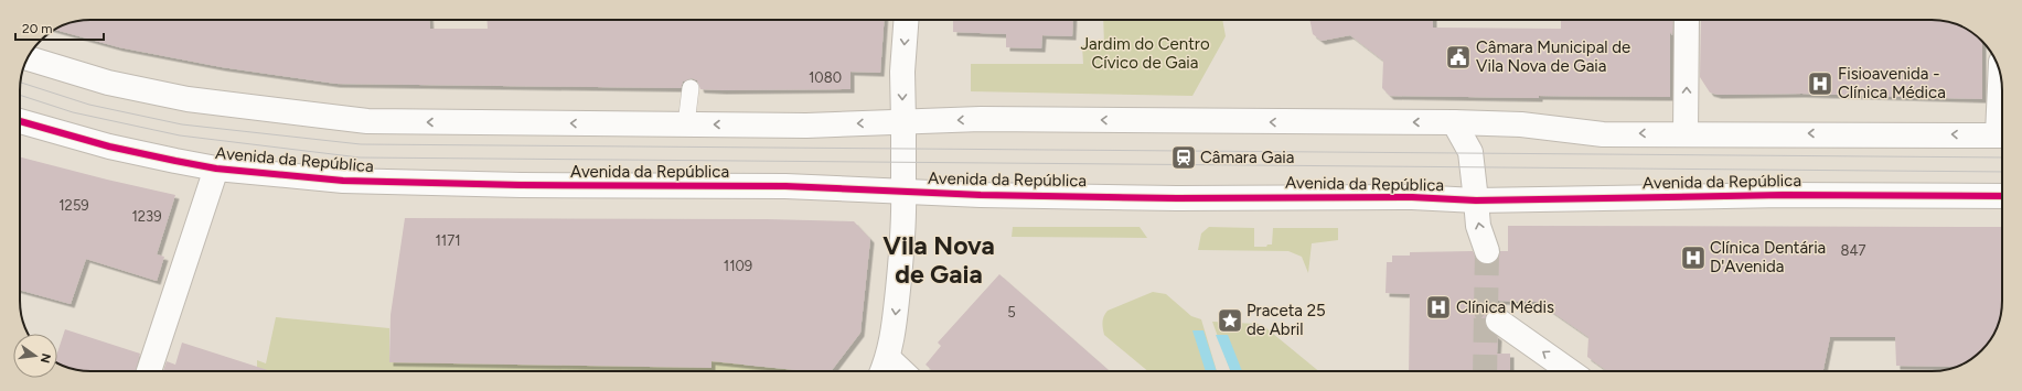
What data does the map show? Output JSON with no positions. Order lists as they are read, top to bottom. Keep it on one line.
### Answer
{"streets":{"main road":["Avenida da República"]},"districts":["Vila Nova de Gaia"],"parks":["Jardim do Centro Cívico de Gaia"],"places":{"public building":["Câmara Municipal de Vila Nova de Gaia"],"hospital":["Fisioavenida - Clínica Médica","Clínica Dentária D'Avenida","Clínica Médis"],"station":["Câmara Gaia"],"place":["Praceta 25 de Abril"]},"house_numbers":["1080","1259","1239","1171","847","1109","5"],"scale_bar":"20 m","north":"right"}
